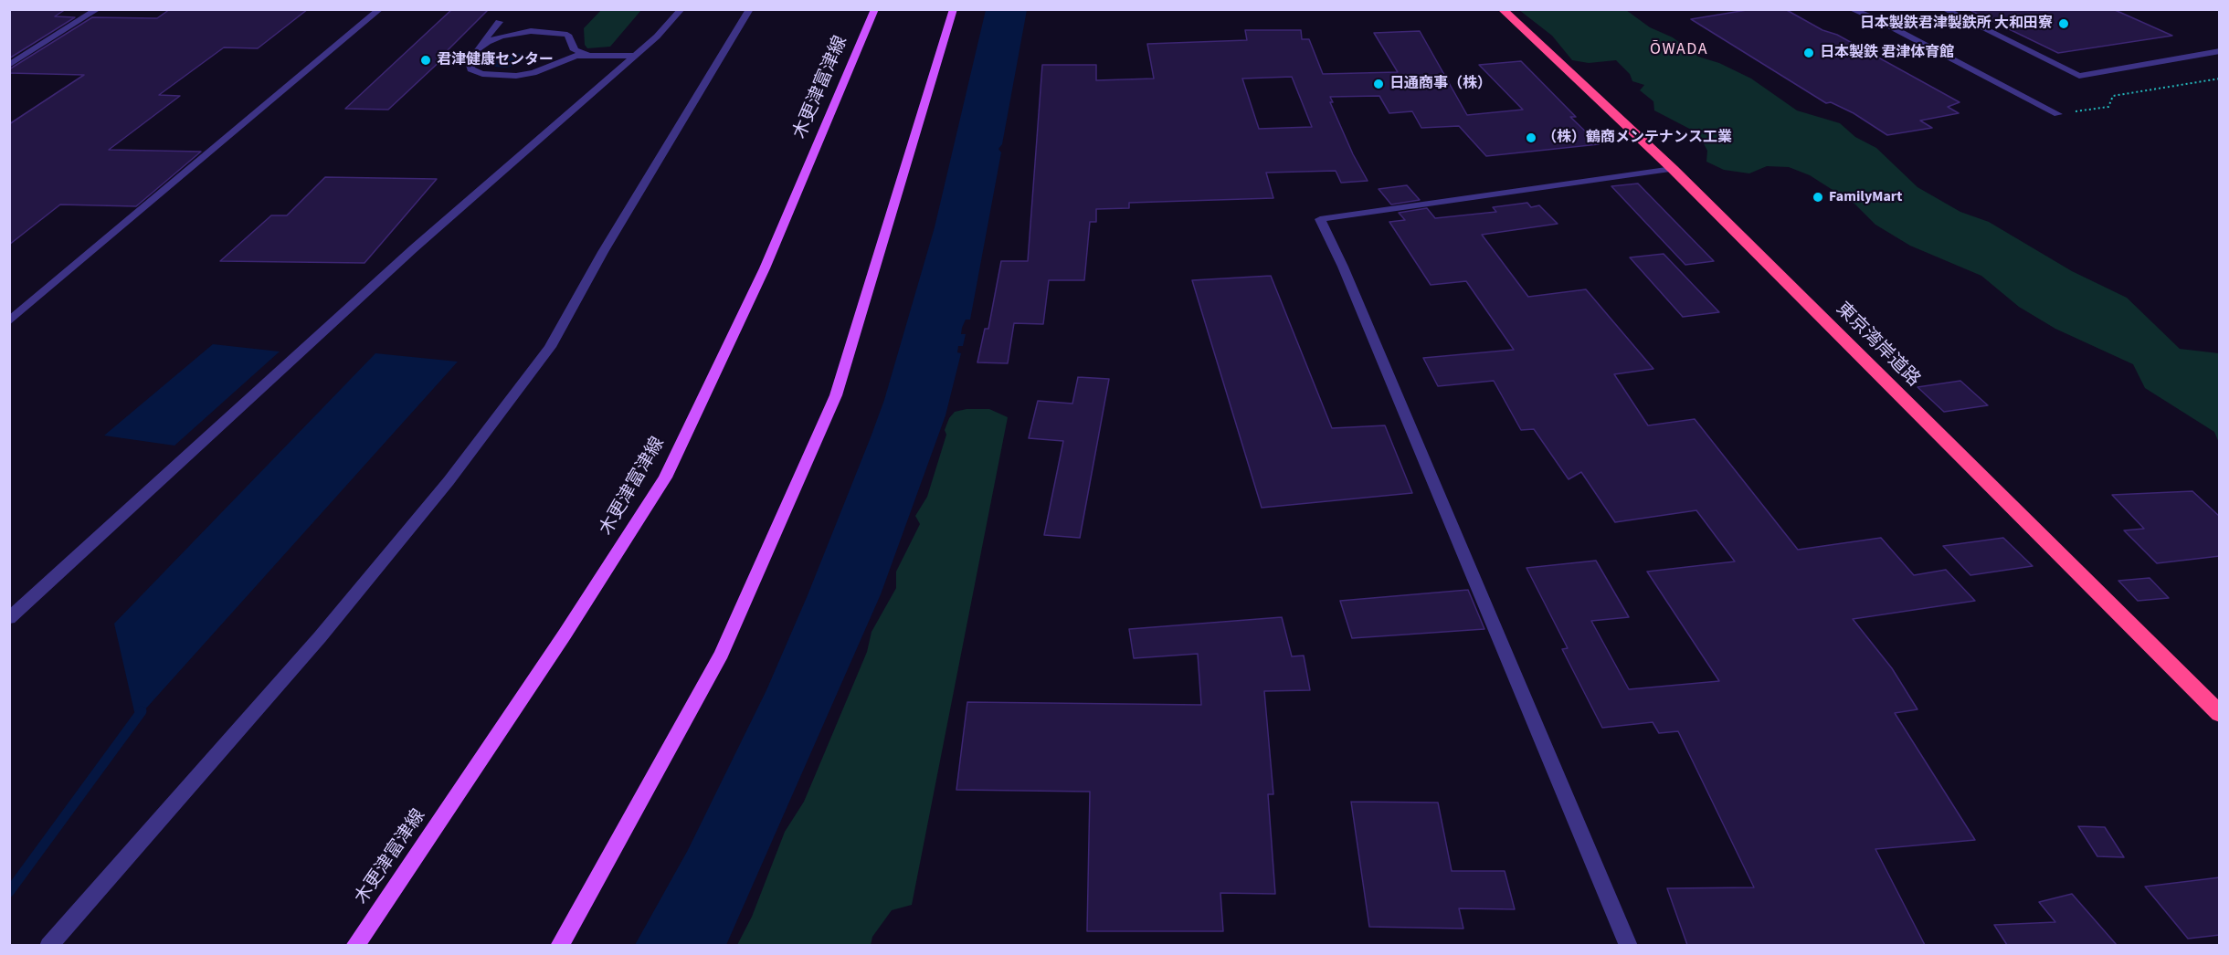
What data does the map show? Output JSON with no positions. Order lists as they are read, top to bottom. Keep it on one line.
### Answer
{"streets":{"highway":["東京湾岸道路"],"main road":["木更津富津線"]},"districts":["ŌWADA"],"places":["日本製鉄君津製鉄所 大和田寮","日本製鉄 君津体育館","君津健康センター","日通商事（株）","（株）鶴商メンテナンス工業","FamilyMart"]}
